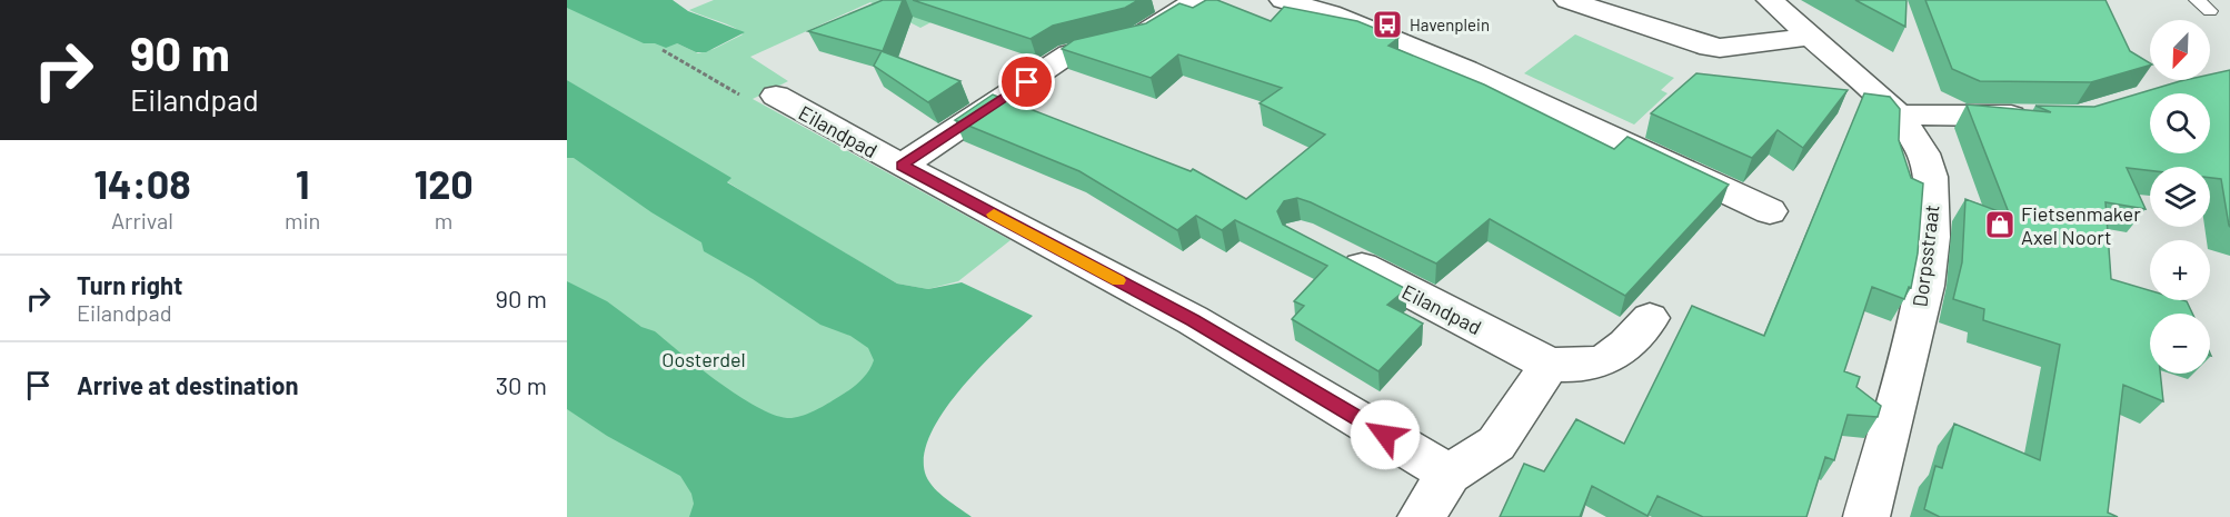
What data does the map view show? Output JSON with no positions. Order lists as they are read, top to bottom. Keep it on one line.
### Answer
{"streets":{"street":["Eilandpad","Dorpsstraat"]},"parks":["Oosterdel"],"places":{"bus stop":["Havenplein"],"shop":["Fietsenmaker Axel Noort"]},"north":"bottom left","page":{"turn":["90 m","Eilandpad"],"map_buttons":["+","−"],"eta":["14:08","Arrival","1","min","120","m"],"list":[{"name":"Turn right","note":"Eilandpad","value":"90 m"},{"name":"Arrive at destination","value":"30 m"}]}}
